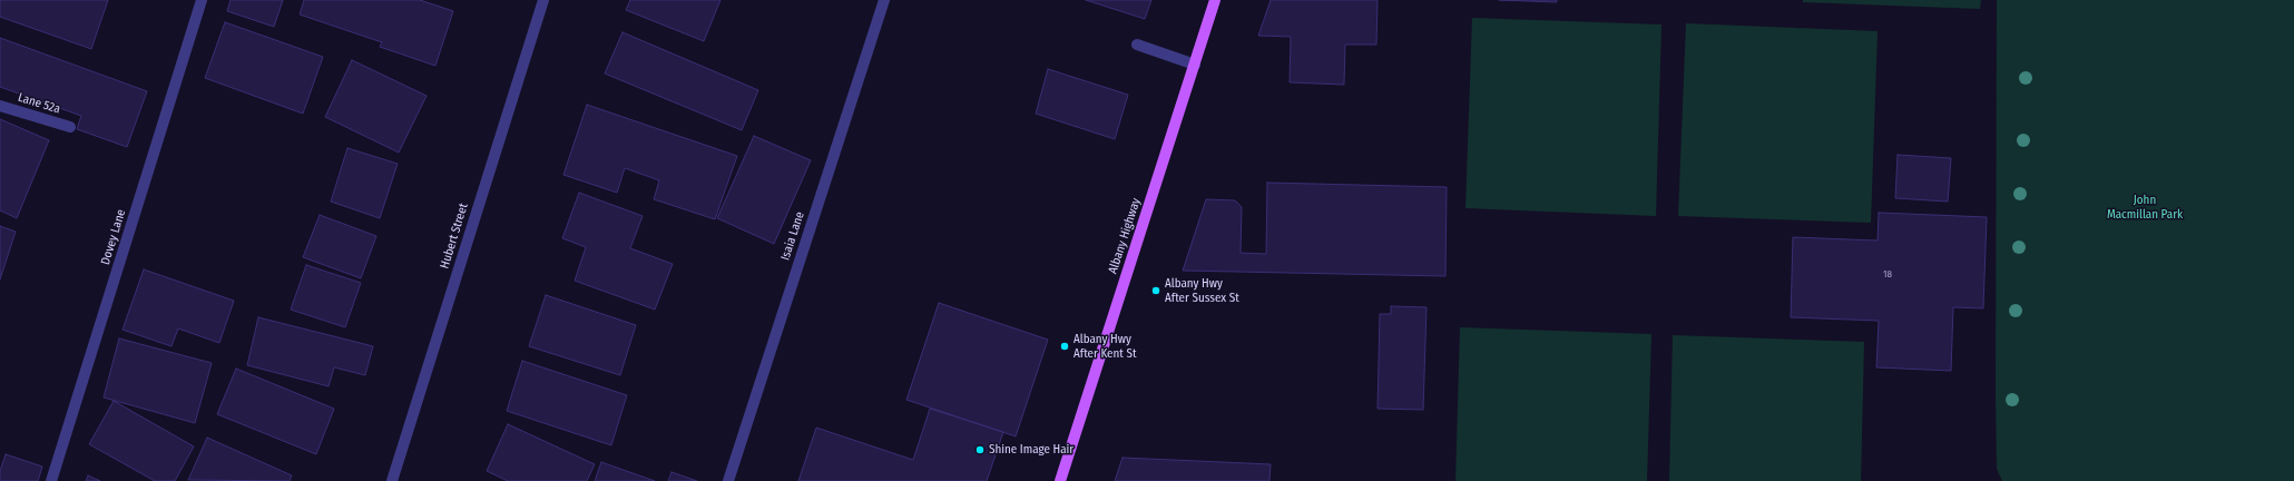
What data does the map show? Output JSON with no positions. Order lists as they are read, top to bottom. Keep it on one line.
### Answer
{"streets":{"main road":["Albany Highway"],"street":["Lane 52a","Hubert Street","Isaia Lane","Dovey Lane"]},"parks":["John Macmillan Park"],"places":["Albany Hwy After Sussex St","Albany Hwy After Kent St","Shine Image Hair"],"house_numbers":["18"]}
